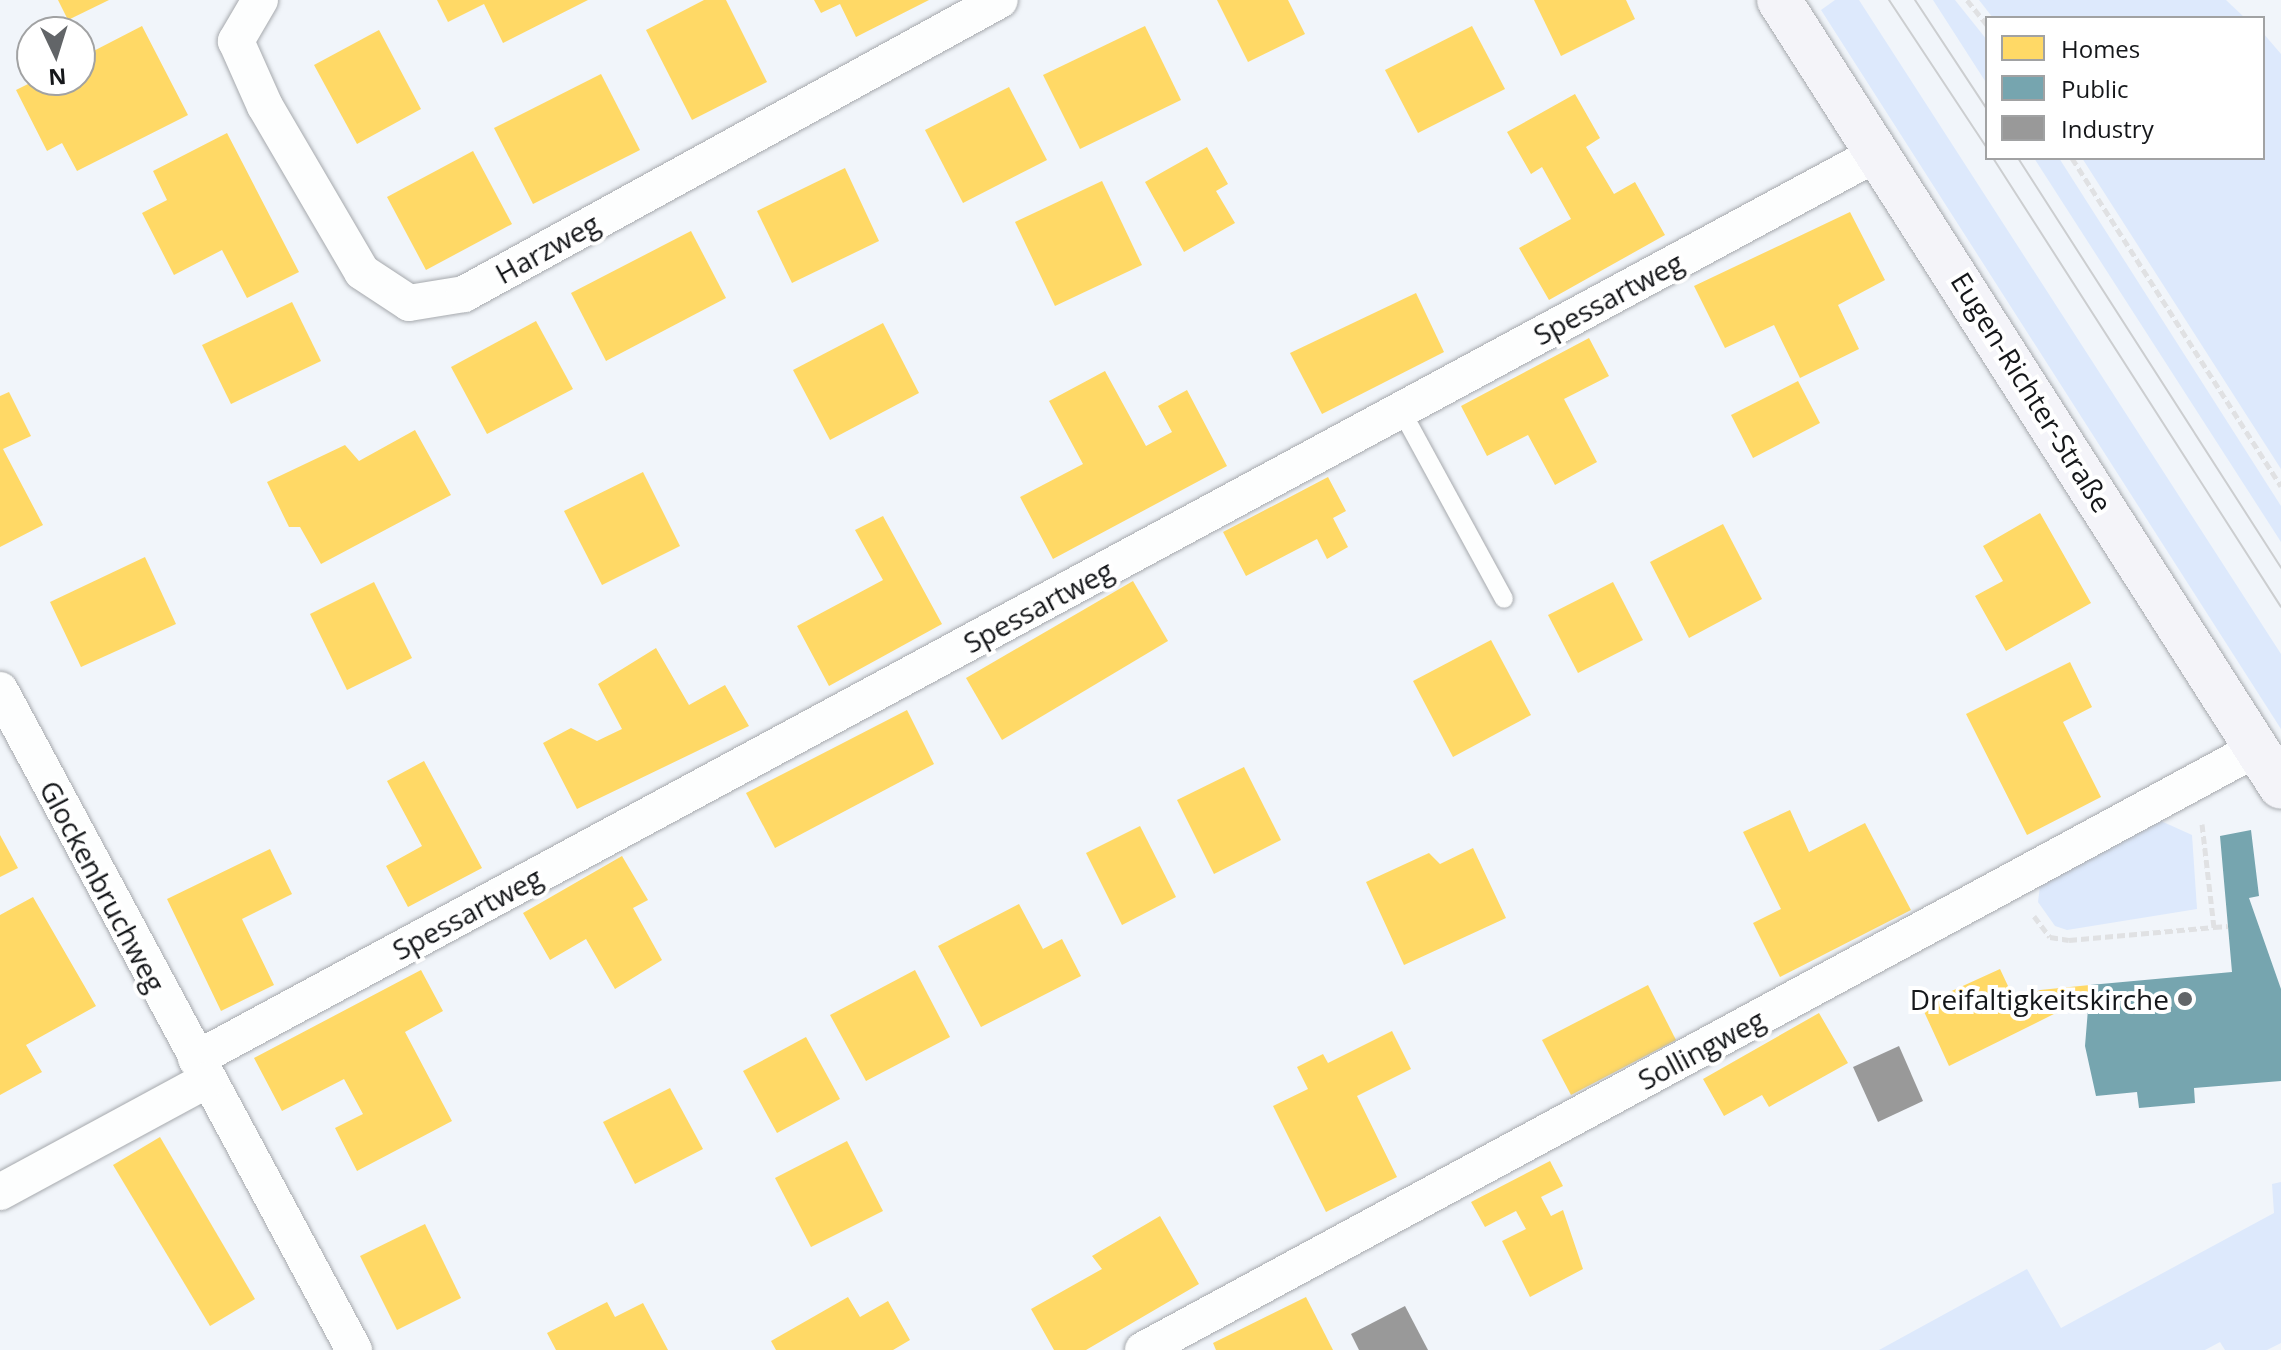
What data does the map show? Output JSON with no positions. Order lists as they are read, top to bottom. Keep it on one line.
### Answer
{"streets":{"main road":["Eugen-Richter-Straße"],"street":["Harzweg","Spessartweg","Glockenbruchweg","Sollingweg"]},"crossings":[["Spessartweg","Eugen-Richter-Straße"],["Spessartweg","Glockenbruchweg"],["Eugen-Richter-Straße","Sollingweg"]],"places":["Dreifaltigkeitskirche"],"legend":["Homes","Public","Industry"],"north":"bottom"}
